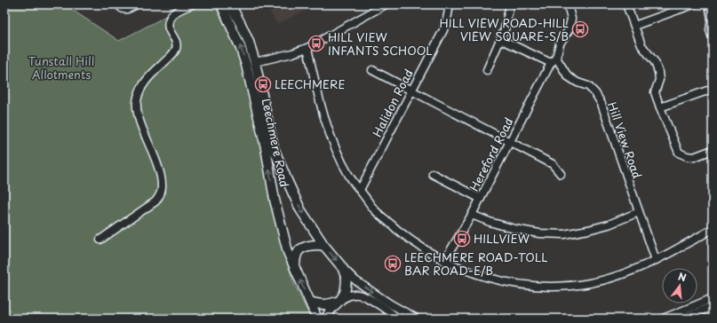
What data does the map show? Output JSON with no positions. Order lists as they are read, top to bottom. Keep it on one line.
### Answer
{"streets":{"main road":["Leechmere Road"],"street":["Halidon Road","Hill View Road","Hereford Road"]},"crossings":[["Hill View Road","Hereford Road"]],"parks":["Tunstall Hill Allotments"],"places":{"bus stop":["HILL VIEW ROAD-HILL VIEW SQUARE-S/B","HILL VIEW INFANTS SCHOOL","LEECHMERE","HILLVIEW","LEECHMERE ROAD-TOLL BAR ROAD-E/B"]},"north":"top"}
